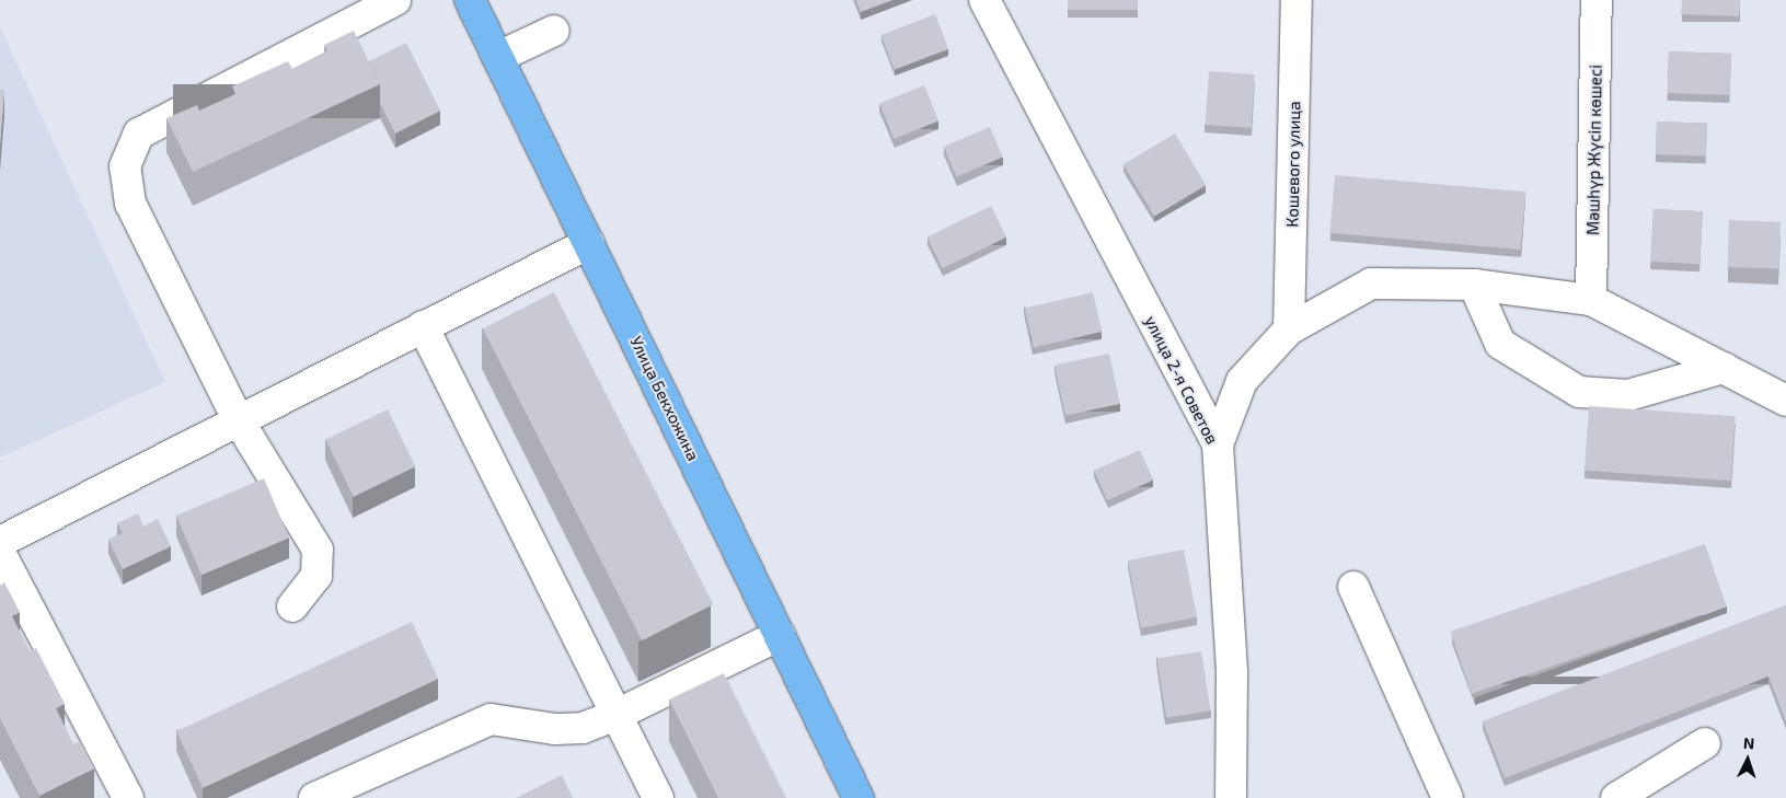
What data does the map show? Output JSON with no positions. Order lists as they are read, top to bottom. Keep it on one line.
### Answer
{"streets":{"main road":["Улица Бекхожина"],"street":["Мәшһүр Жүсіп көшесі","Кошевого улица","улица 2-я Советов"]},"north":"top"}
